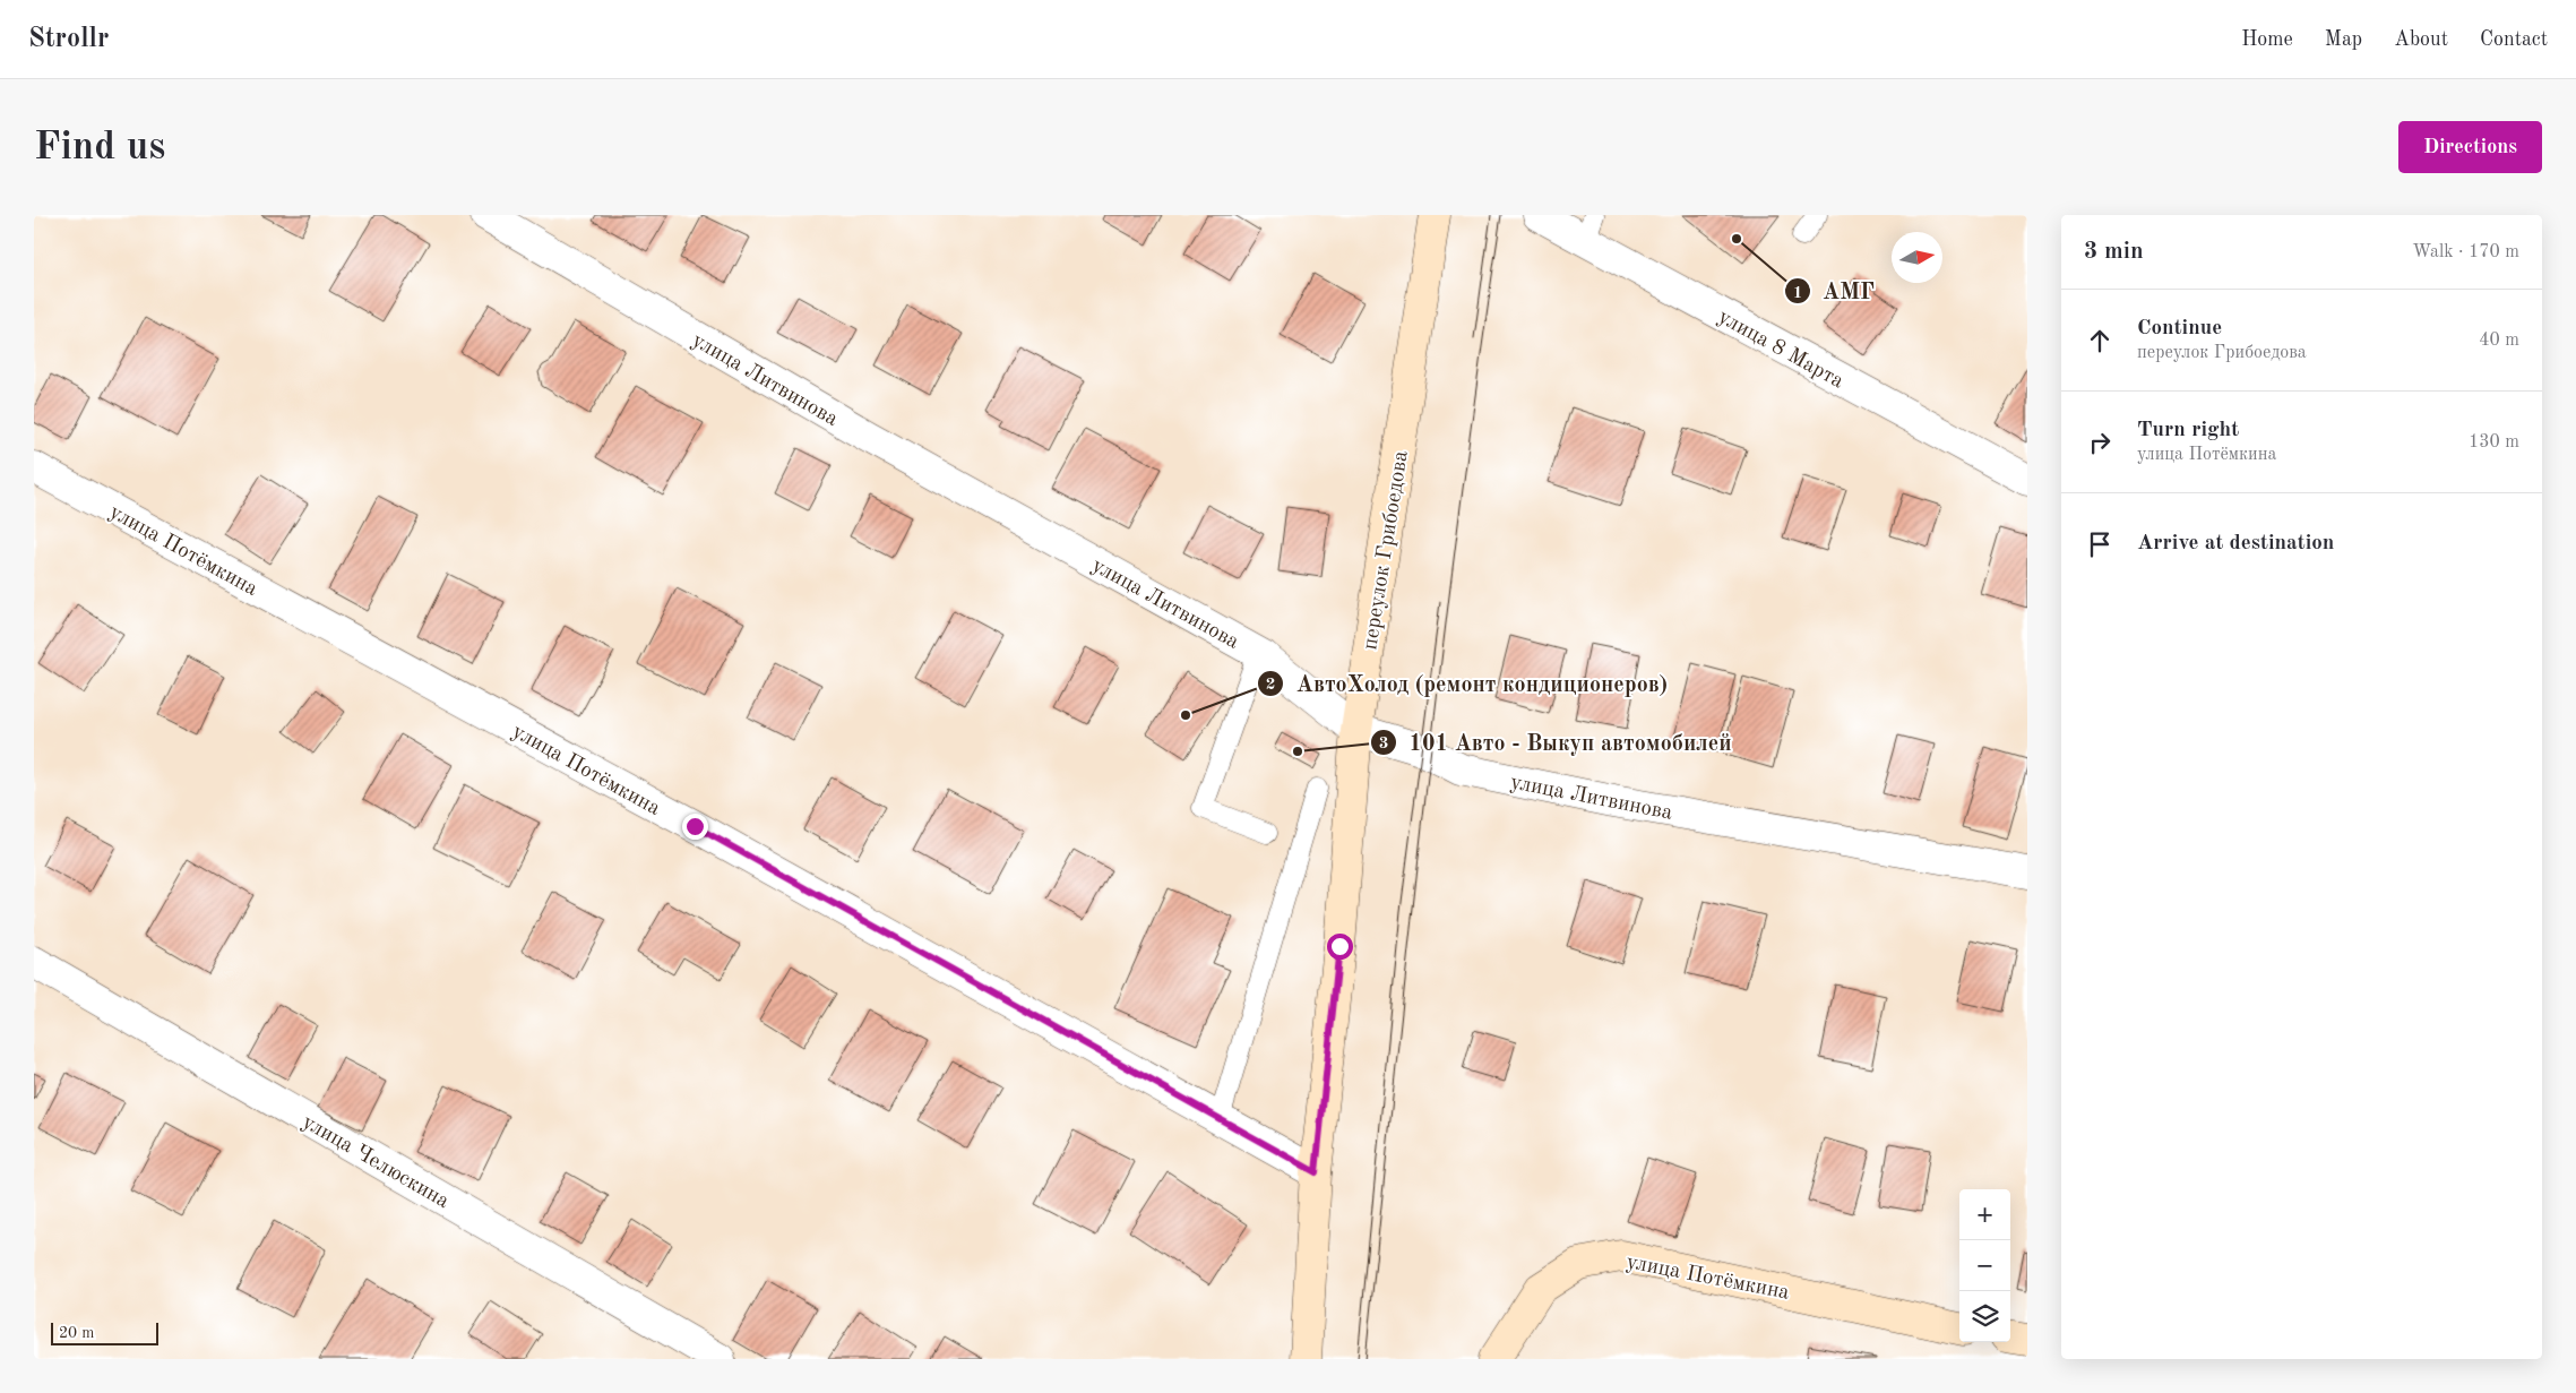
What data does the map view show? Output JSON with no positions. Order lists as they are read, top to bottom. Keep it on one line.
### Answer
{"streets":{"street":["улица 8 Марта","улица Литвинова","улица Потёмкина","переулок Грибоедова","улица Челюскина"]},"crossings":[["улица Литвинова","переулок Грибоедова"],["улица Потёмкина","переулок Грибоедова"]],"places":["АМГ","АвтоХолод (ремонт кондиционеров)","101 Авто - Выкуп автомобилей"],"scale_bar":"20 m","north":"right","page":{"header":"Strollr","nav":["Home","Map","About","Contact"],"buttons":"Directions","title":"Find us","heading":["3 min","Walk · 170 m"],"list":[["Continue","переулок Грибоедова","40 m"],["Turn right","улица Потёмкина","130 m"],"Arrive at destination"],"map_buttons":["+","−"],"scale":"20 m"}}
